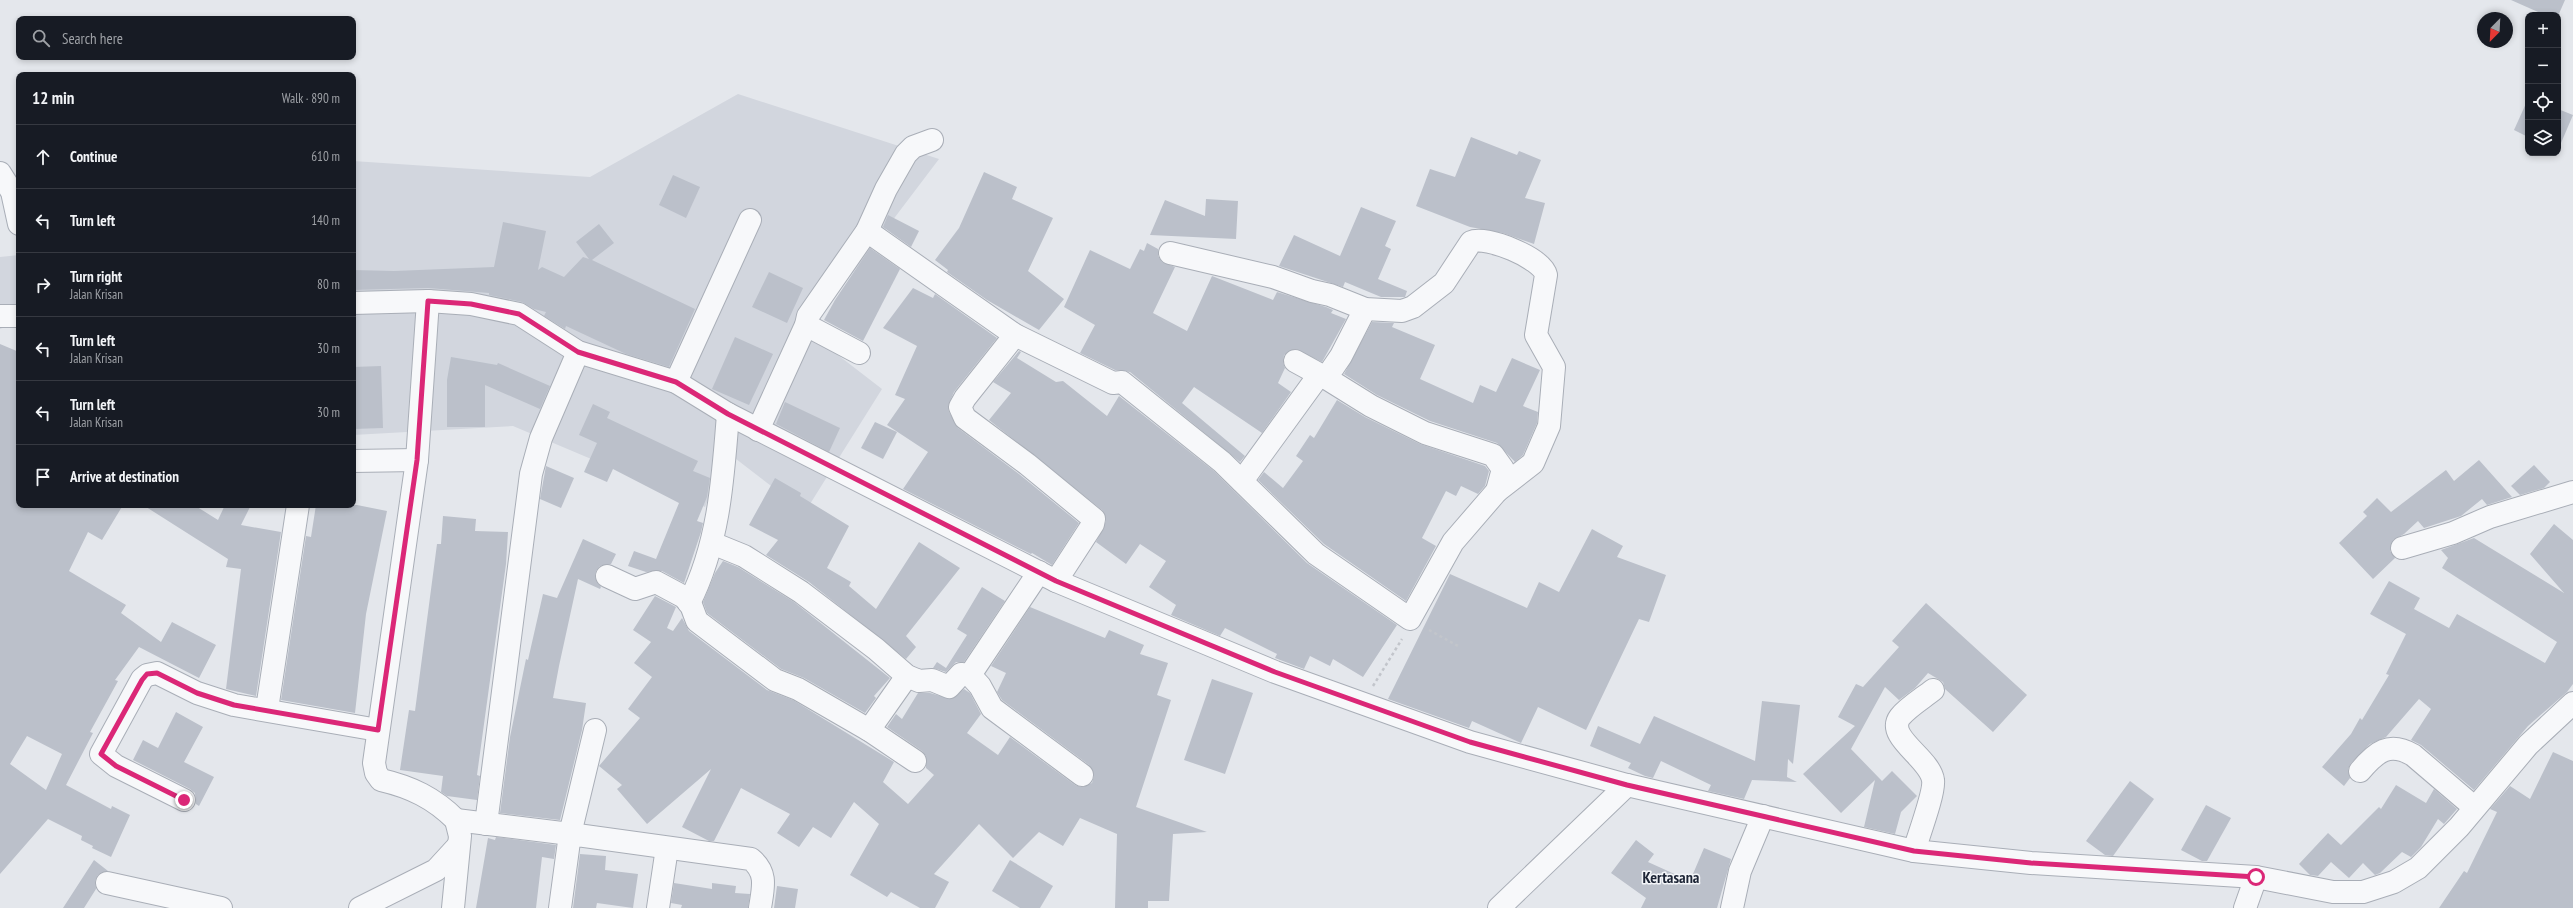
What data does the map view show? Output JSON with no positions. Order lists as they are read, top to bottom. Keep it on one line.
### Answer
{"districts":["Kertasana"],"north":"bottom left","page":{"map_buttons":["+","−"],"search":"Search here","heading":["12 min","Walk · 890 m"],"list":[["Continue","610 m"],["Turn left","140 m"],["Turn right","Jalan Krisan","80 m"],["Turn left","Jalan Krisan","30 m"],["Turn left","Jalan Krisan","30 m"],"Arrive at destination"]}}
